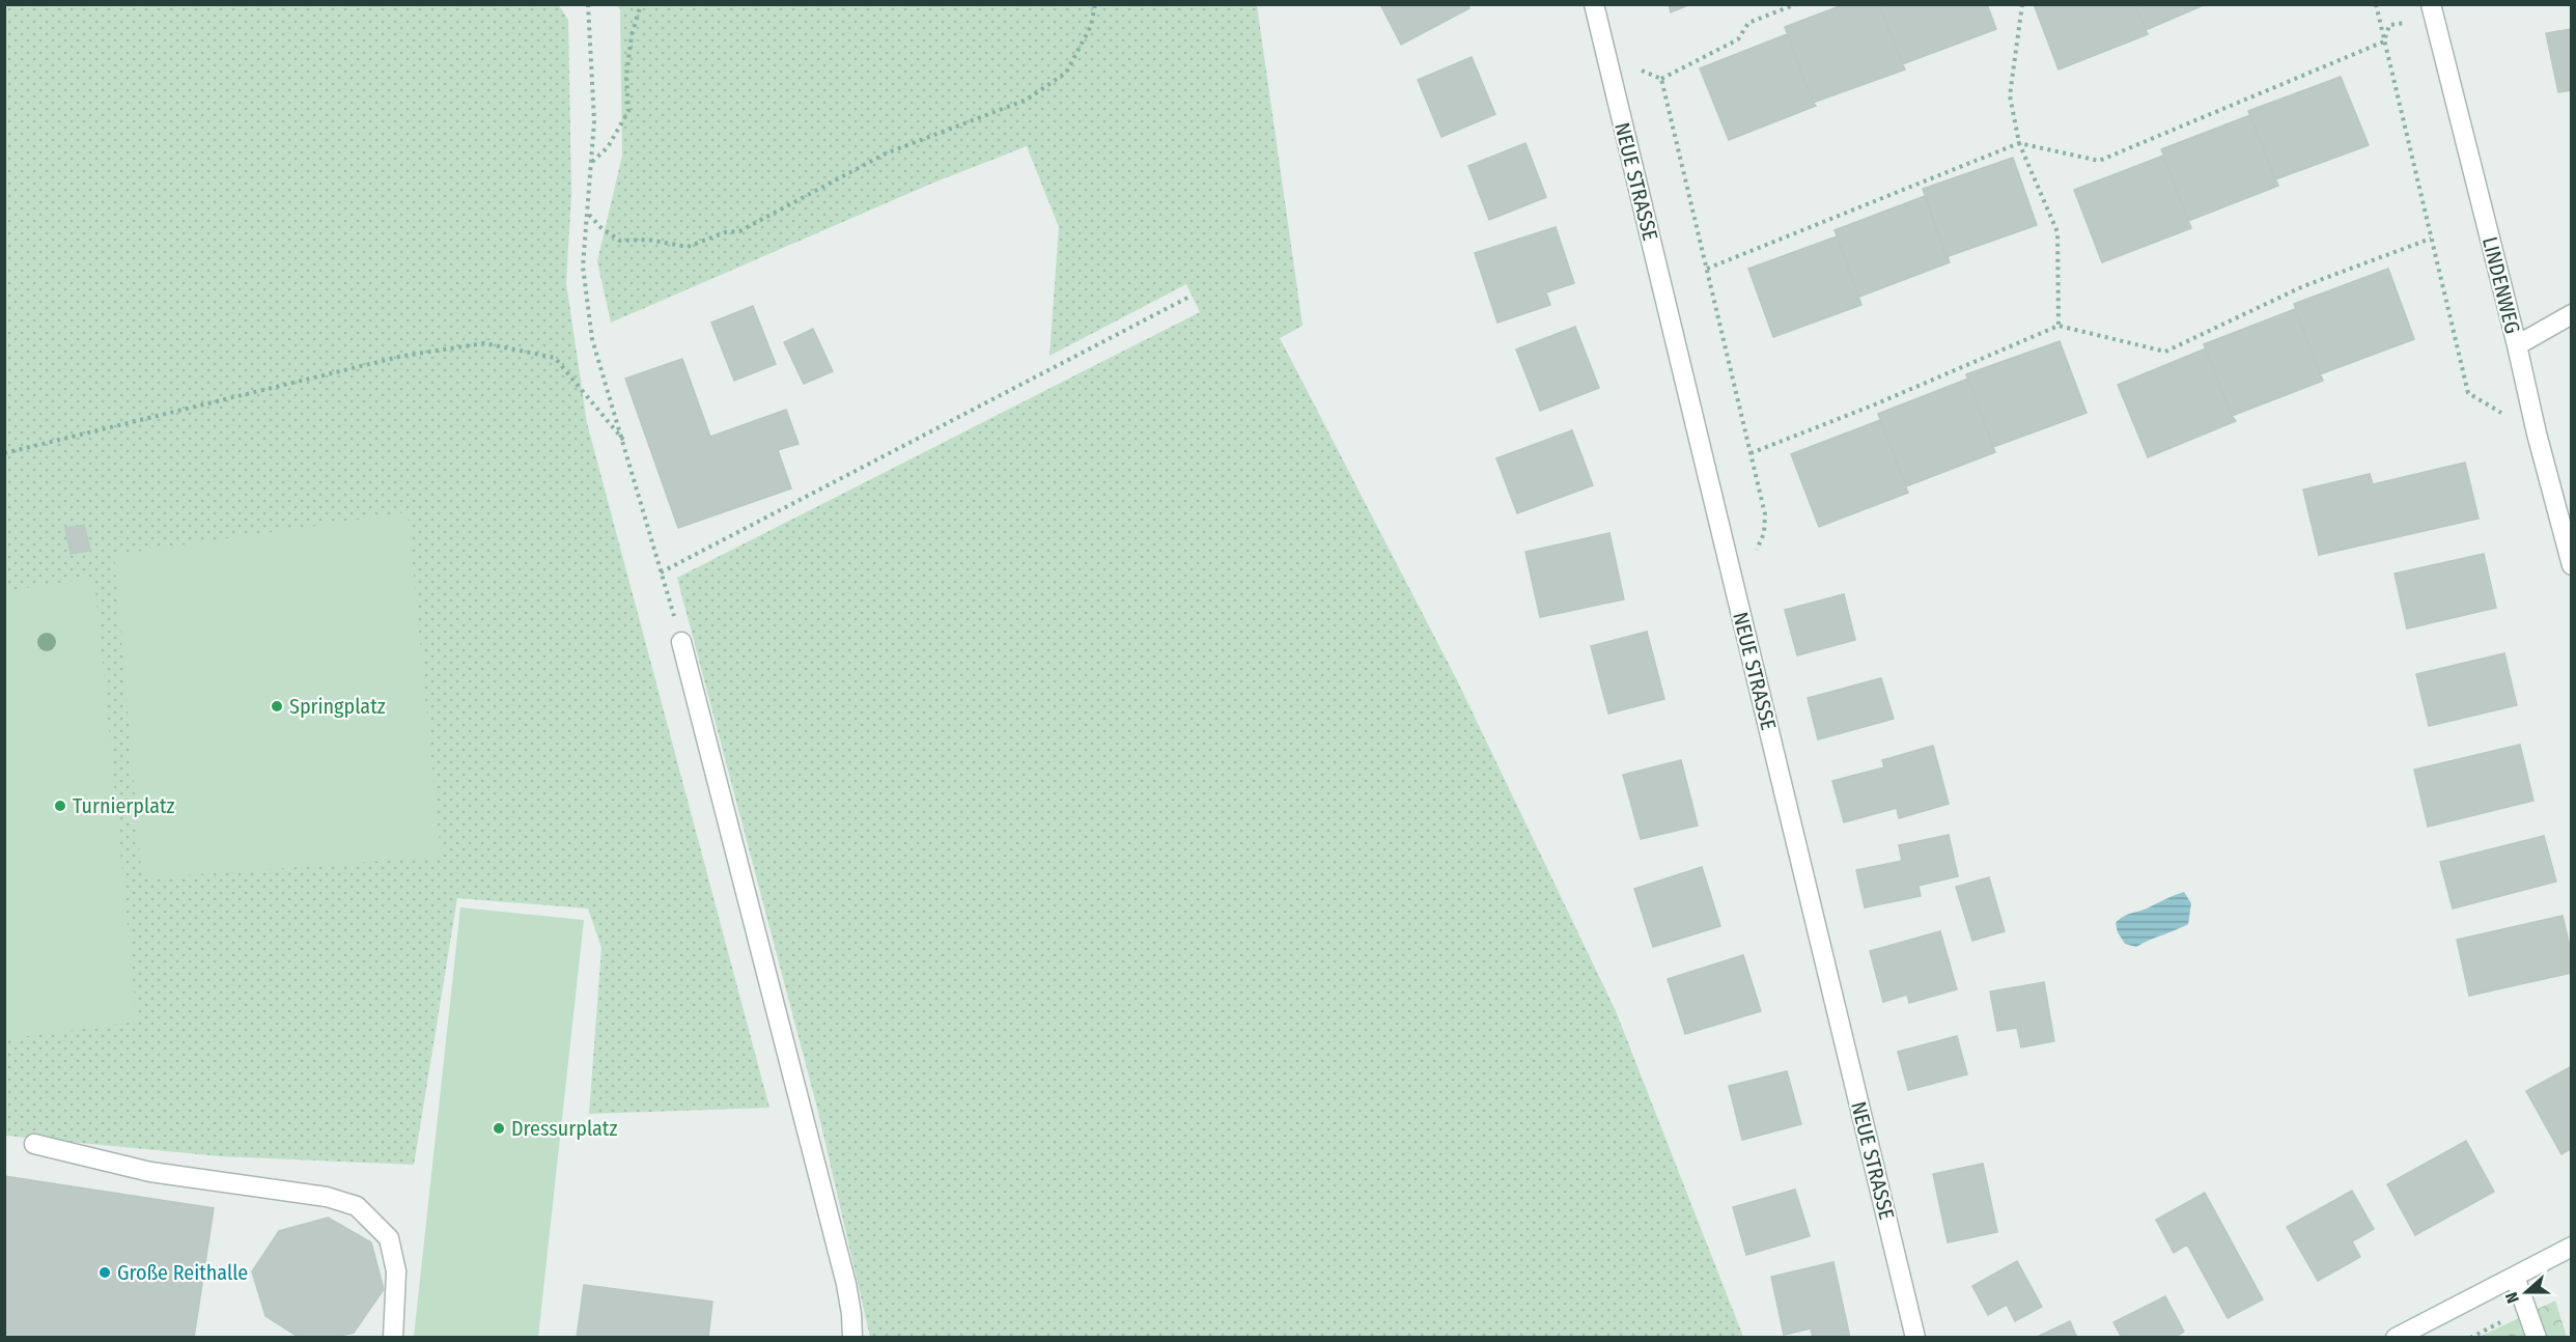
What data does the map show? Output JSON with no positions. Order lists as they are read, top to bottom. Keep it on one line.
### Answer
{"streets":{"street":["NEUE STRASSE","LINDENWEG"]},"places":["Springplatz","Turnierplatz","Dressurplatz","Große Reithalle"],"north":"left"}
